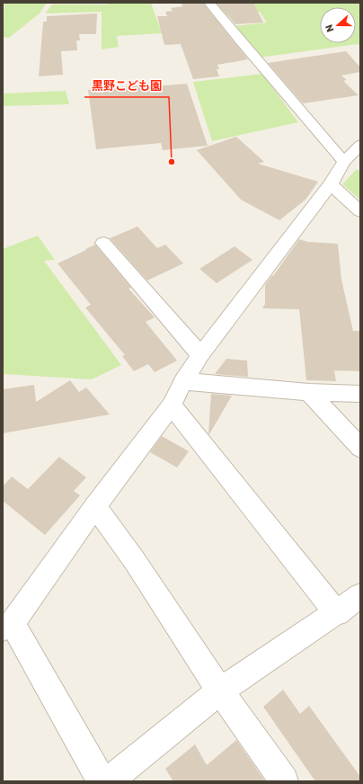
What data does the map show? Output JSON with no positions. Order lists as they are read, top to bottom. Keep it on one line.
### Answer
{"places":["黒野こども園"],"north":"left"}
